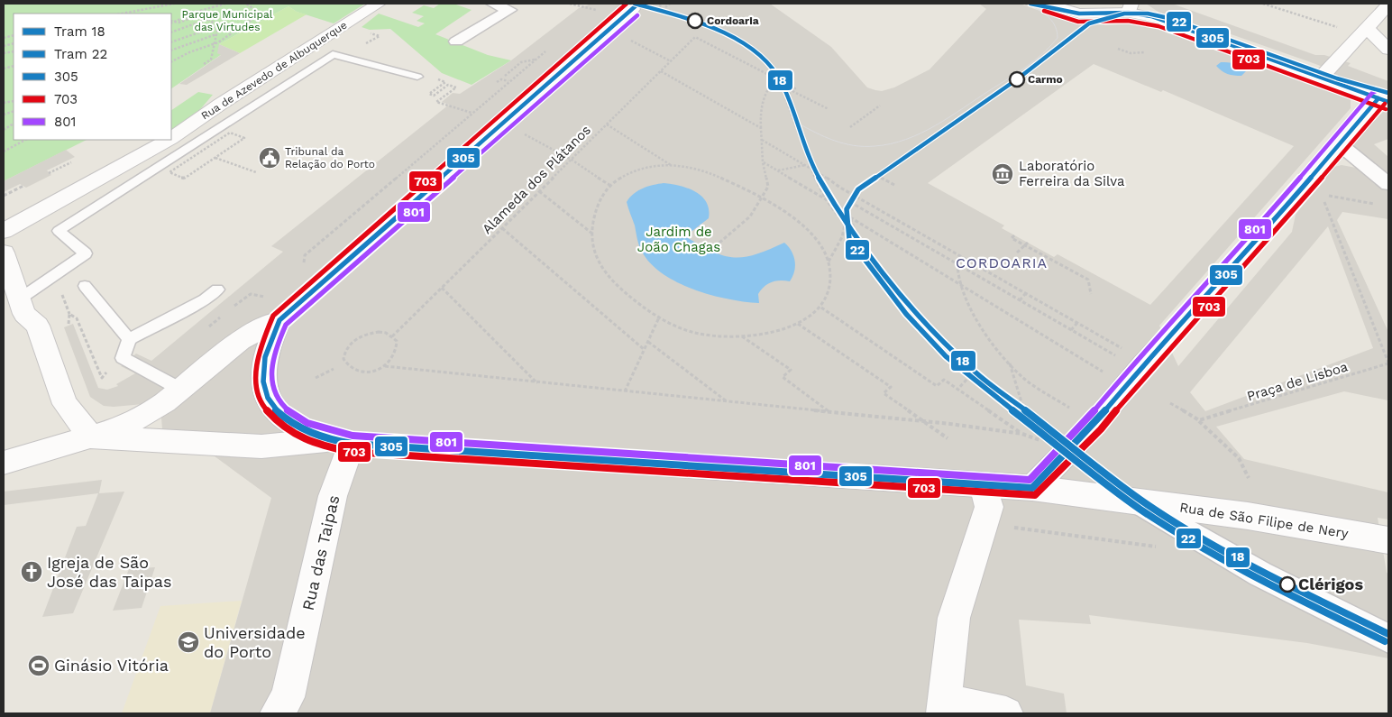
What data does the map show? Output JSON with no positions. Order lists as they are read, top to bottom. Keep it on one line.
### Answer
{"streets":{"street":["Rua de Azevedo de Albuquerque","Rua de São Filipe de Nery","Rua das Taipas"],"path":["Alameda dos Plátanos","Praça de Lisboa"]},"crossings":[["Rua de São Filipe de Nery","Rua das Taipas"]],"districts":["CORDOARIA"],"parks":["Parque Municipal das Virtudes","Jardim de João Chagas"],"places":{"other":["Cordoaria","Carmo","Clérigos"],"public building":["Tribunal da Relação do Porto"],"museum":["Laboratório Ferreira da Silva"],"church":["Igreja de São José das Taipas"],"school or university":["Universidade do Porto"],"sports":["Ginásio Vitória"]},"lines":["tram line 18","transit line 305","transit line 703","tram line 22","transit line 801"],"legend":["Tram 18","Tram 22","305","703","801"]}
